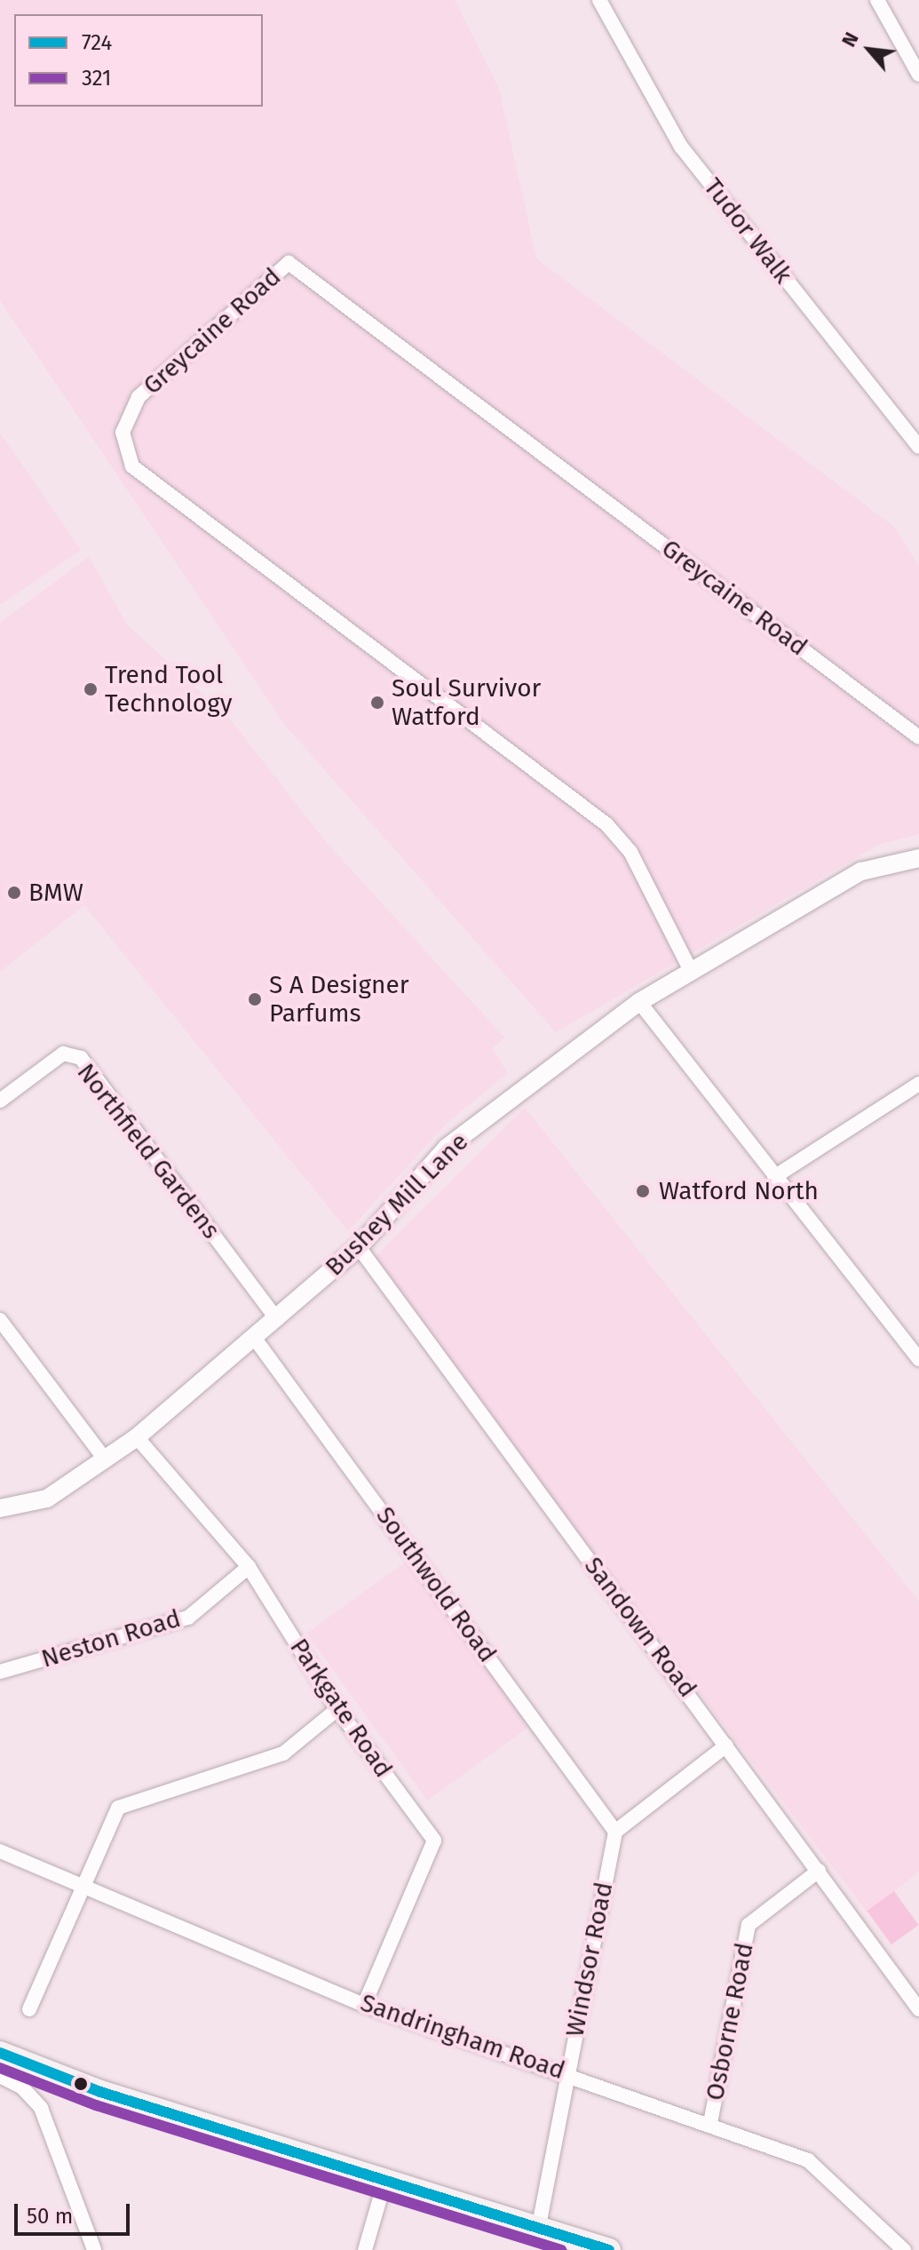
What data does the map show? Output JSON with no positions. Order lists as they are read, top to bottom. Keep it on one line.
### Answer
{"streets":{"street":["Tudor Walk","Greycaine Road","Northfield Gardens","Bushey Mill Lane","Southwold Road","Sandown Road","Neston Road","Parkgate Road","Windsor Road","Osborne Road","Sandringham Road"]},"crossings":[["Greycaine Road","Bushey Mill Lane"],["Northfield Gardens","Bushey Mill Lane"],["Bushey Mill Lane","Southwold Road"],["Bushey Mill Lane","Sandown Road"],["Bushey Mill Lane","Parkgate Road"],["Southwold Road","Windsor Road"],["Sandown Road","Osborne Road"],["Neston Road","Parkgate Road"],["Parkgate Road","Sandringham Road"],["Windsor Road","Sandringham Road"],["Osborne Road","Sandringham Road"]],"places":["Trend Tool Technology","Soul Survivor Watford","BMW","S A Designer Parfums","Watford North"],"lines":["transit line 724","transit line 321"],"legend":["724","321"],"scale_bar":"50 m","north":"top left"}
